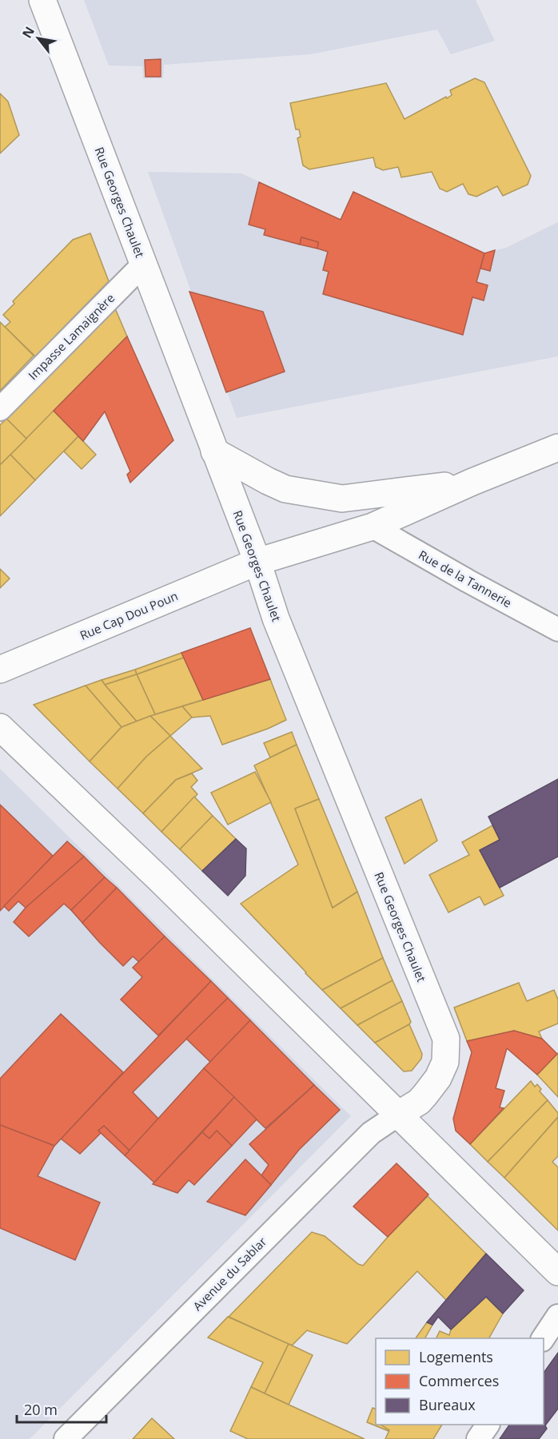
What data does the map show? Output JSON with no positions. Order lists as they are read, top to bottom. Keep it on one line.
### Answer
{"streets":{"main road":["Rue Georges Chaulet","Rue Cap Dou Poun"],"street":["Impasse Lamaignère","Rue de la Tannerie","Avenue du Sablar"]},"crossings":[["Rue Georges Chaulet","Impasse Lamaignère"],["Rue Georges Chaulet","Rue Cap Dou Poun"],["Rue Georges Chaulet","Avenue du Sablar"],["Rue de la Tannerie","Rue Cap Dou Poun"]],"legend":["Logements","Commerces","Bureaux"],"scale_bar":"20 m","north":"top left"}
